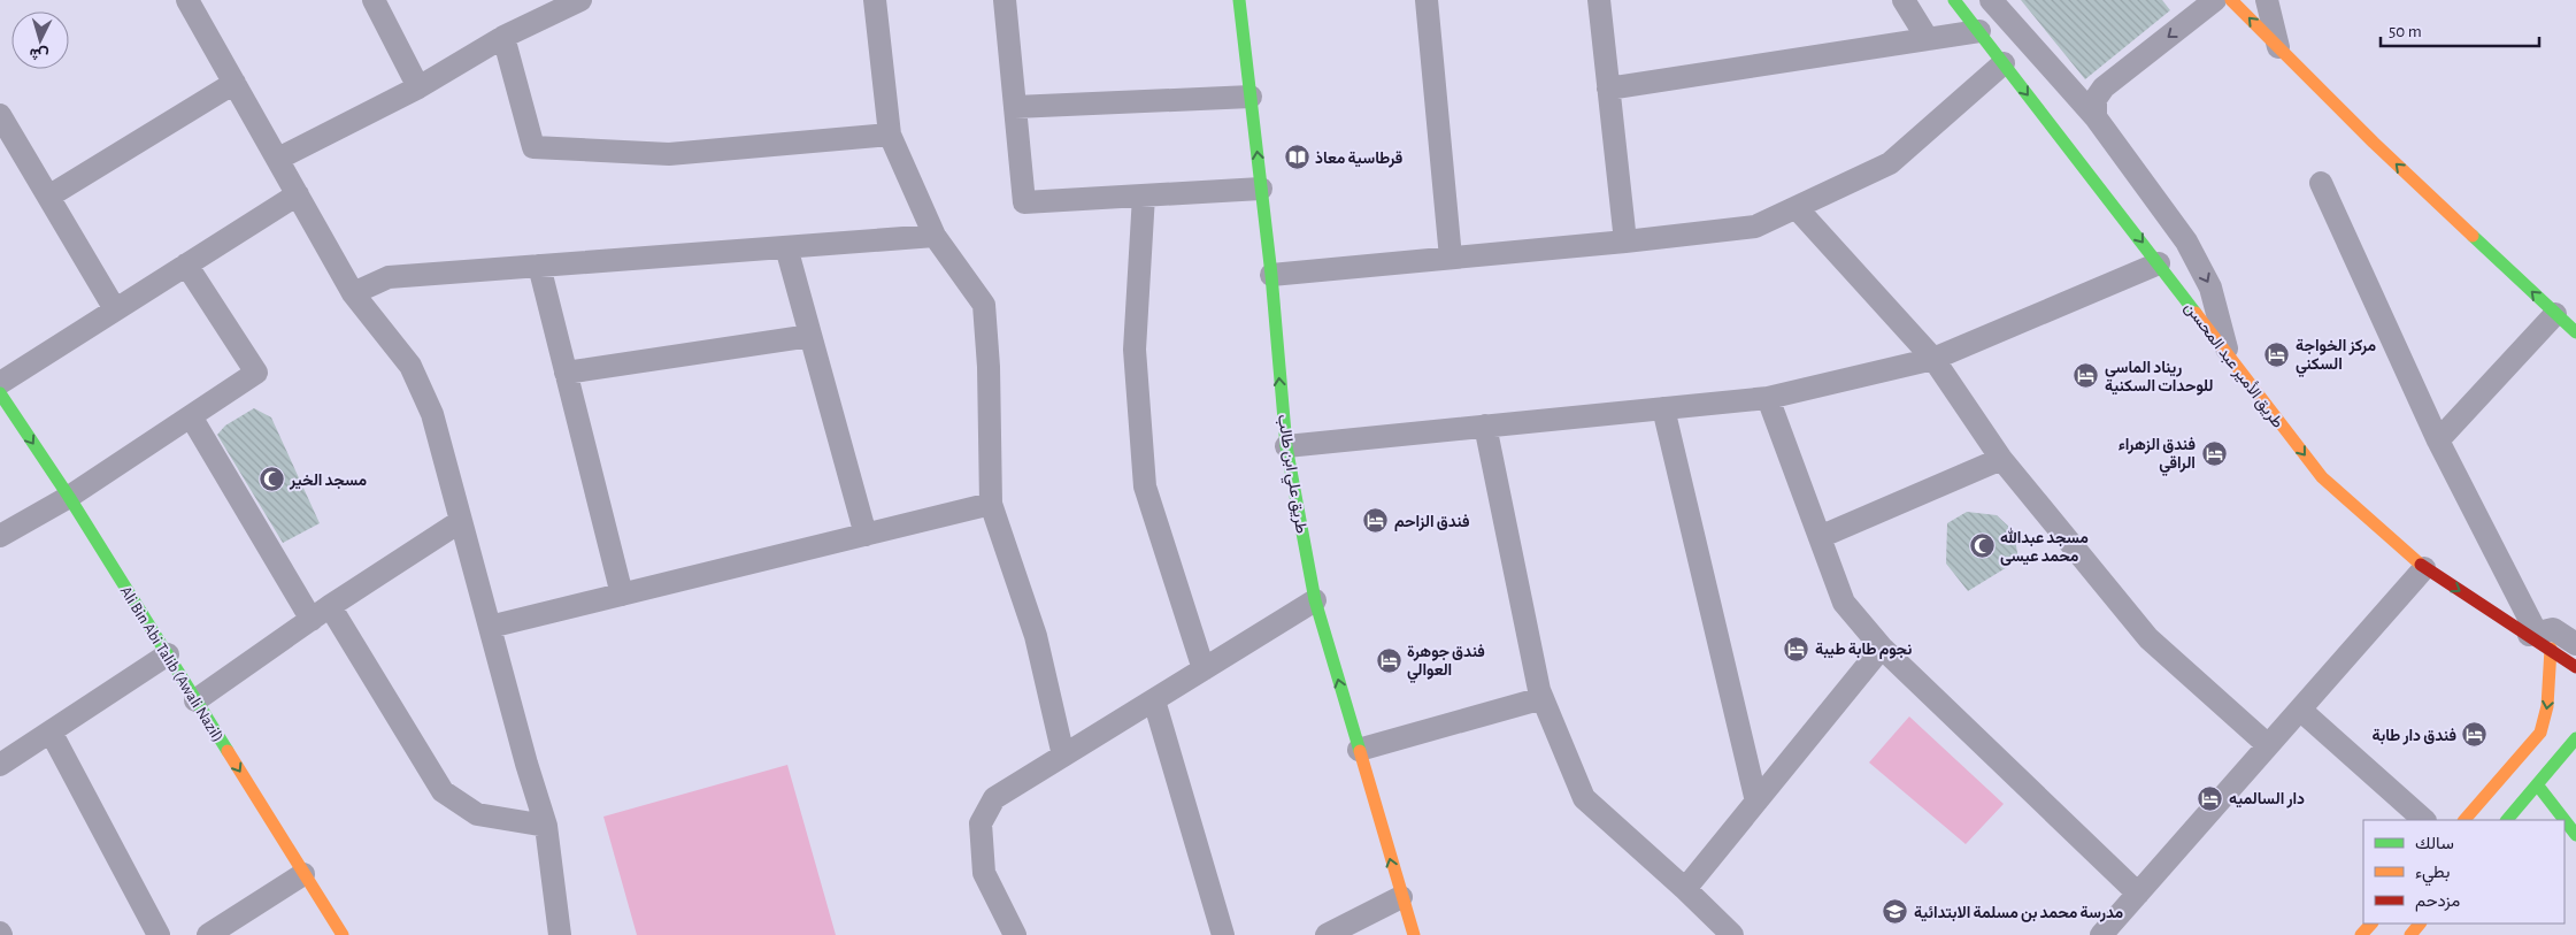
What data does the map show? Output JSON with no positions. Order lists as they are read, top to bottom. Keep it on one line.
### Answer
{"streets":{"main road":["طريق الأمير عبد المحسن","طريق علي ابن طالب","Ali Bin Abi Talib (Awali Nazil)"]},"one_way":["طريق الأمير عبد المحسن","طريق علي ابن طالب","Ali Bin Abi Talib (Awali Nazil)"],"places":{"library":["قرطاسية معاذ"],"hotel":["مركز الخواجة السكني","ريناد الماسي للوحدات السكنية","فندق الزهراء الراقي","فندق الزاحم","نجوم طابة طيبة","فندق جوهرة العوالي","فندق دار طابة","دار السالميه"],"mosque":["مسجد الخير","مسجد عبدالله محمد عيسى"],"school or university":["مدرسة محمد بن مسلمة الابتدائية"]},"legend":["سالك","بطيء","مزدحم"],"scale_bar":"50 m","north":"bottom"}
